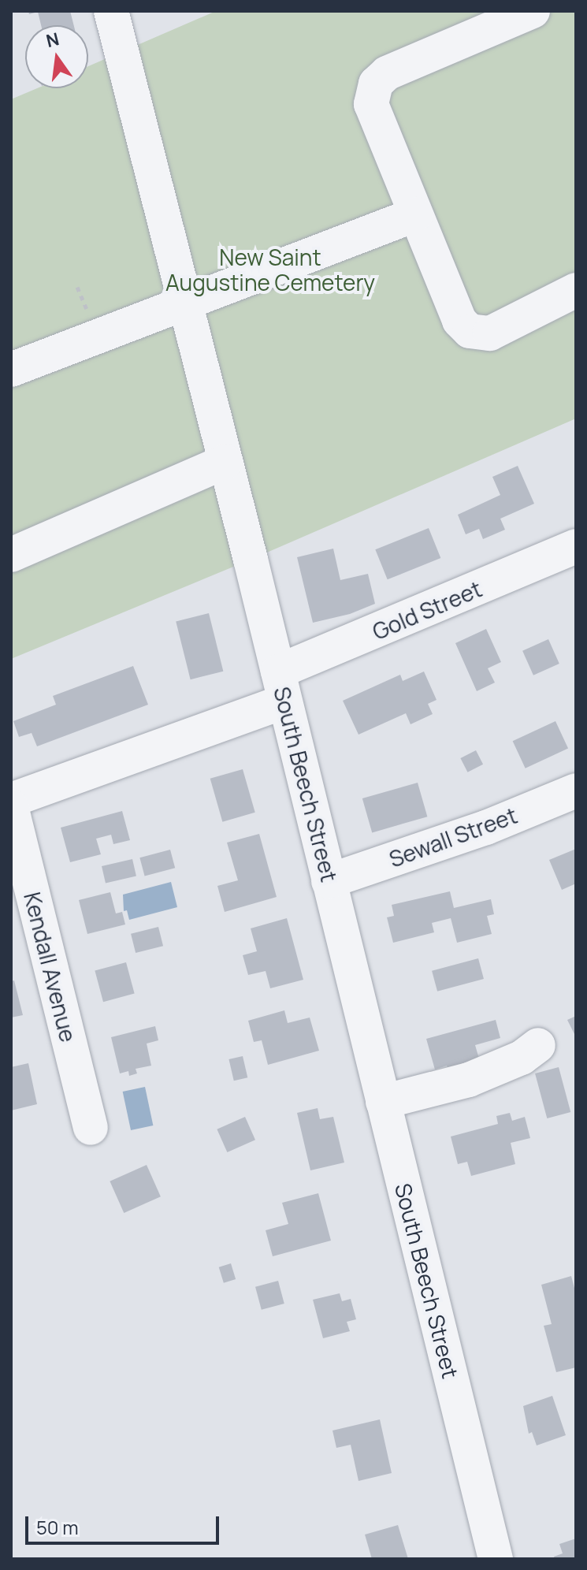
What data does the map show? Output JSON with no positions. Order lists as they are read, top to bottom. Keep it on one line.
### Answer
{"streets":{"street":["Gold Street","South Beech Street","Sewall Street","Kendall Avenue"]},"crossings":[["Gold Street","South Beech Street"],["South Beech Street","Sewall Street"]],"parks":["New Saint Augustine Cemetery"],"scale_bar":"50 m","north":"top"}
